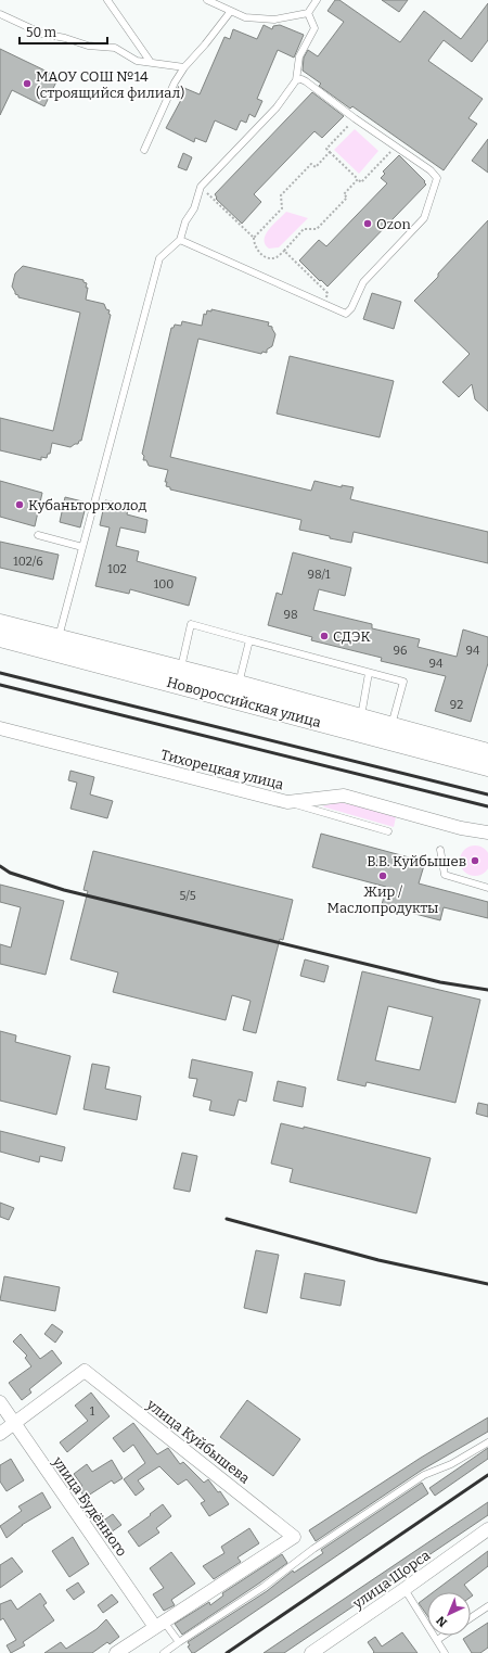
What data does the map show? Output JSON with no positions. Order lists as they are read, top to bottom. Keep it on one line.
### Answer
{"streets":{"main road":["Новороссийская улица"],"street":["Тихорецкая улица","улица Куйбышева","улица Будённого","улица Щорса"]},"crossings":[["улица Куйбышева","улица Будённого"]],"places":["МАОУ СОШ №14 (строящийся филиал)","Ozon","Кубаньторгхолод","СДЭК","В.В. Куйбышев","Жир / Маслопродукты"],"house_numbers":["102/6","102","98/1","100","98","96","94","94","92","5/5","1"],"scale_bar":"50 m","north":"bottom left"}
